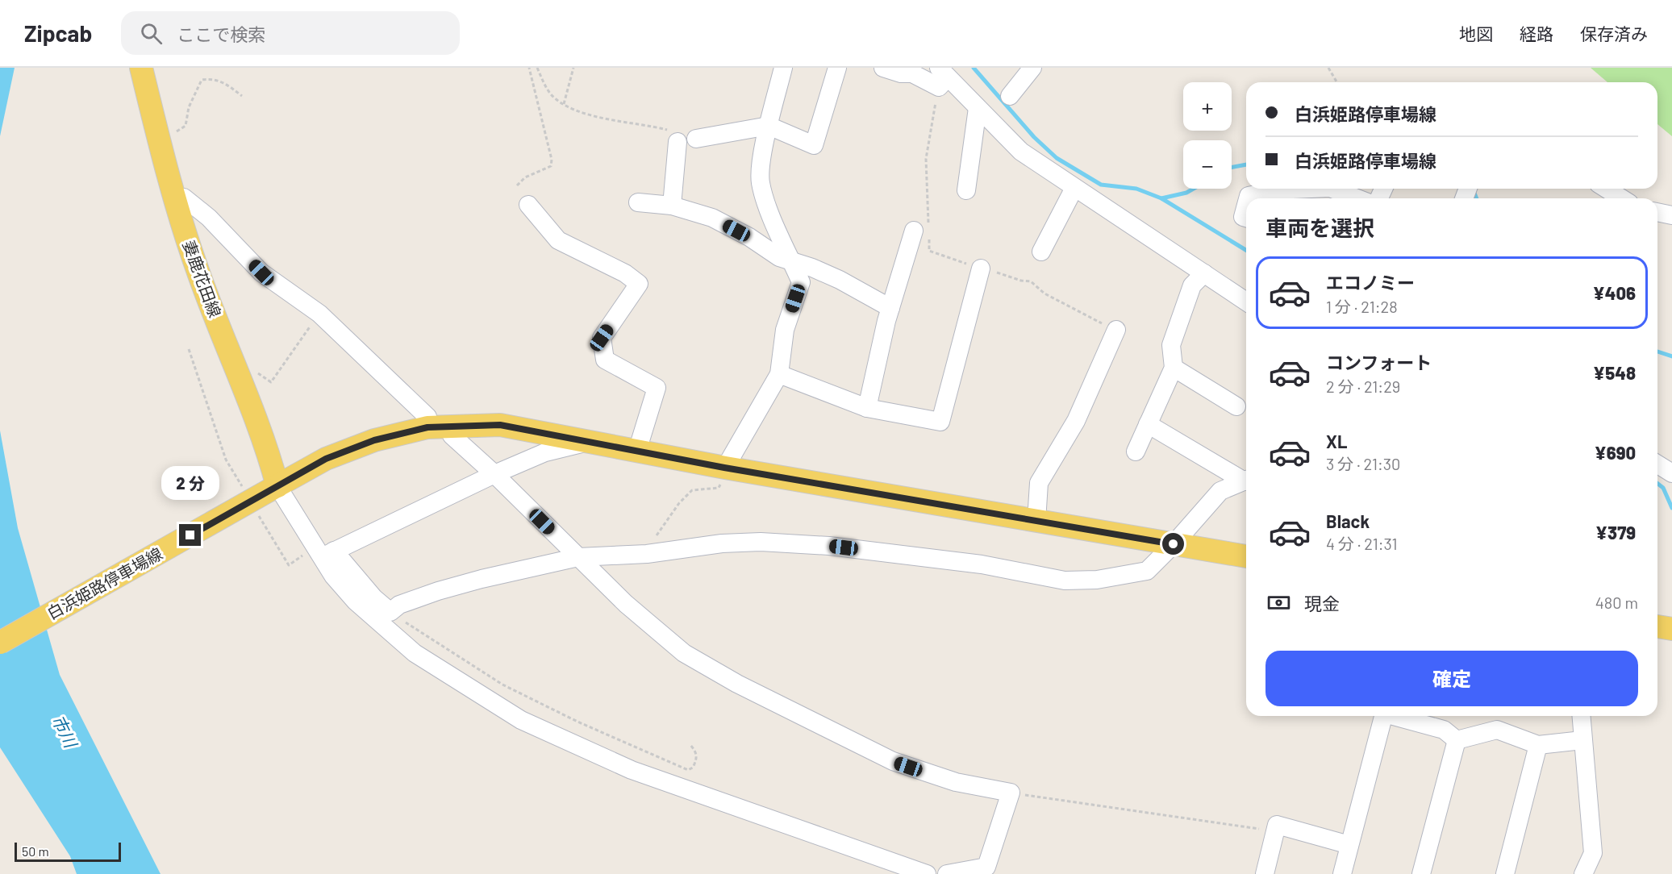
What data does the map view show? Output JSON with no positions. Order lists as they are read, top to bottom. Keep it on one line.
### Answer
{"streets":{"main road":["妻鹿花田線","白浜姫路停車場線"]},"crossings":[["妻鹿花田線","白浜姫路停車場線"]],"water":["市川"],"scale_bar":"50 m","page":{"header":"Zipcab","search":"ここで検索","nav":["地図","経路","保存済み"],"map_buttons":["+","−"],"banner":["白浜姫路停車場線","白浜姫路停車場線"],"heading":"車両を選択","list":[{"name":"エコノミー","note":"1 分 · 21:28","value":"¥406"},{"name":"コンフォート","note":"2 分 · 21:29","value":"¥548"},{"name":"XL","note":"3 分 · 21:30","value":"¥690"},{"name":"Black","note":"4 分 · 21:31","value":"¥379"}],"bubble":"2 分","pay":["現金","480 m"],"buttons":"確定","scale":"50 m"}}
